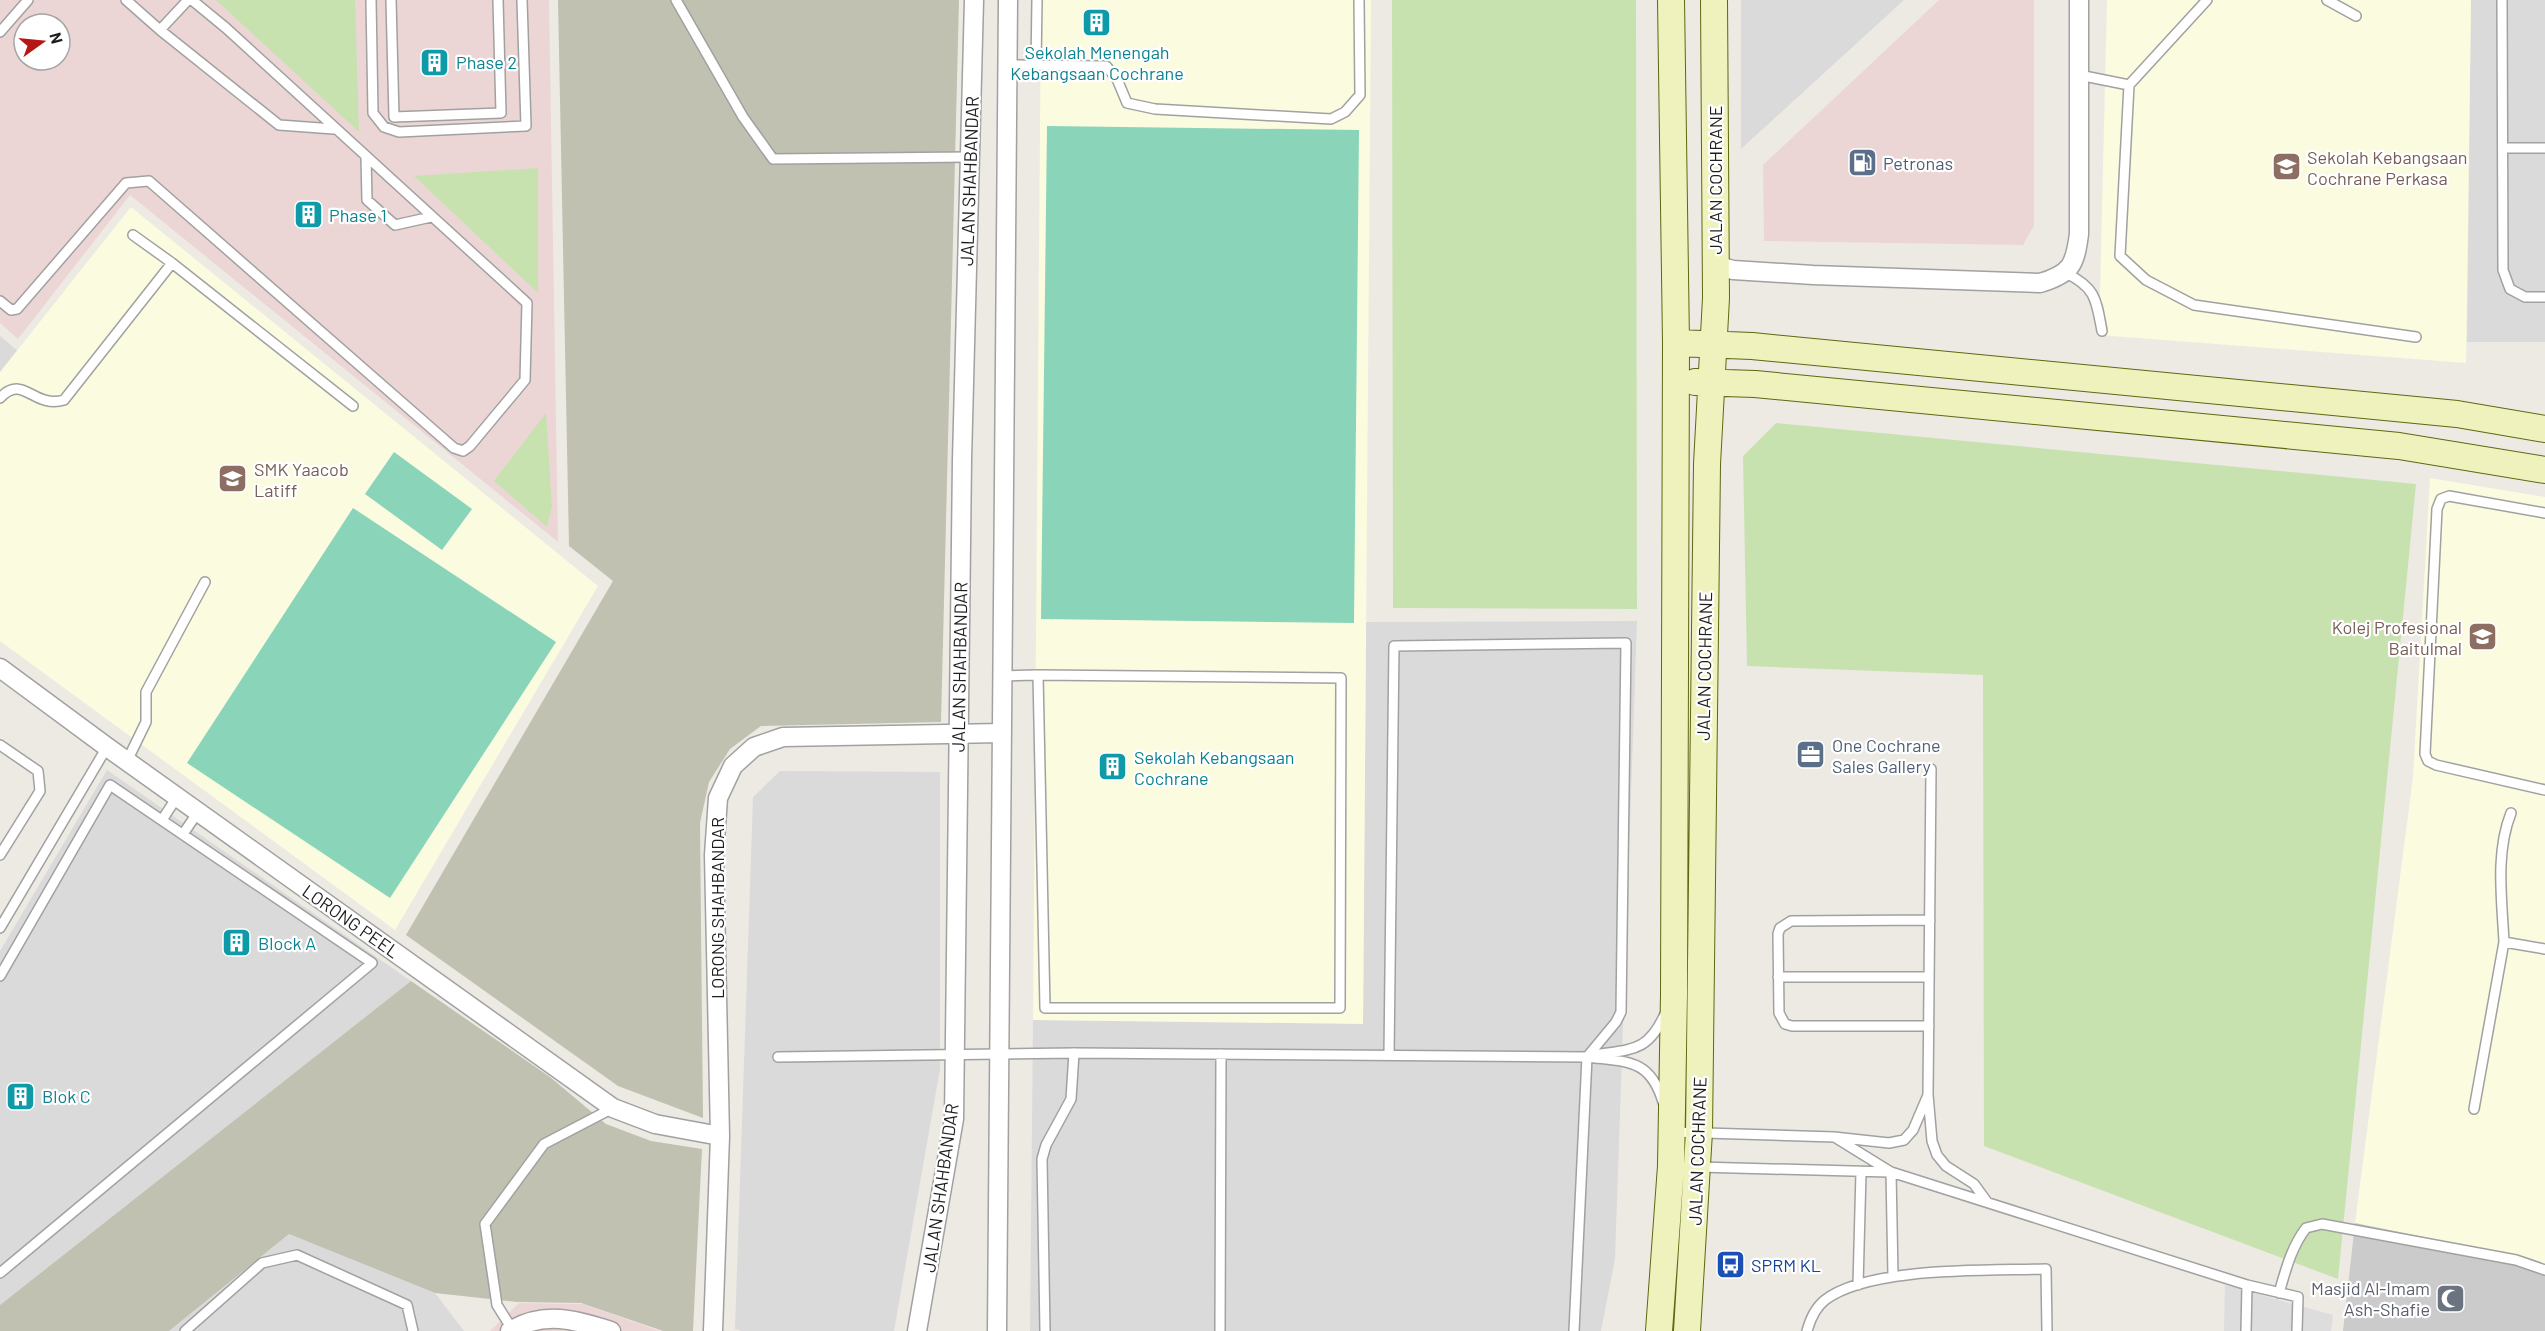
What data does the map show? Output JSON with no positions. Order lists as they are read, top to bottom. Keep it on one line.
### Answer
{"streets":{"street":["JALAN COCHRANE","JALAN SHAHBANDAR","LORONG SHAHBANDAR","LORONG PEEL"]},"crossings":[["JALAN SHAHBANDAR","LORONG SHAHBANDAR"],["LORONG SHAHBANDAR","LORONG PEEL"]],"places":{"building":["Sekolah Menengah Kebangsaan Cochrane","Phase 2","Phase 1","Sekolah Kebangsaan Cochrane","Block A","Blok C"],"fuel station":["Petronas"],"school or university":["Sekolah Kebangsaan Cochrane Perkasa","SMK Yaacob Latiff","Kolej Profesional Baitulmal"],"office":["One Cochrane Sales Gallery"],"bus stop":["SPRM KL"],"mosque":["Masjid Al-Imam Ash-Shafie"]},"north":"right"}
